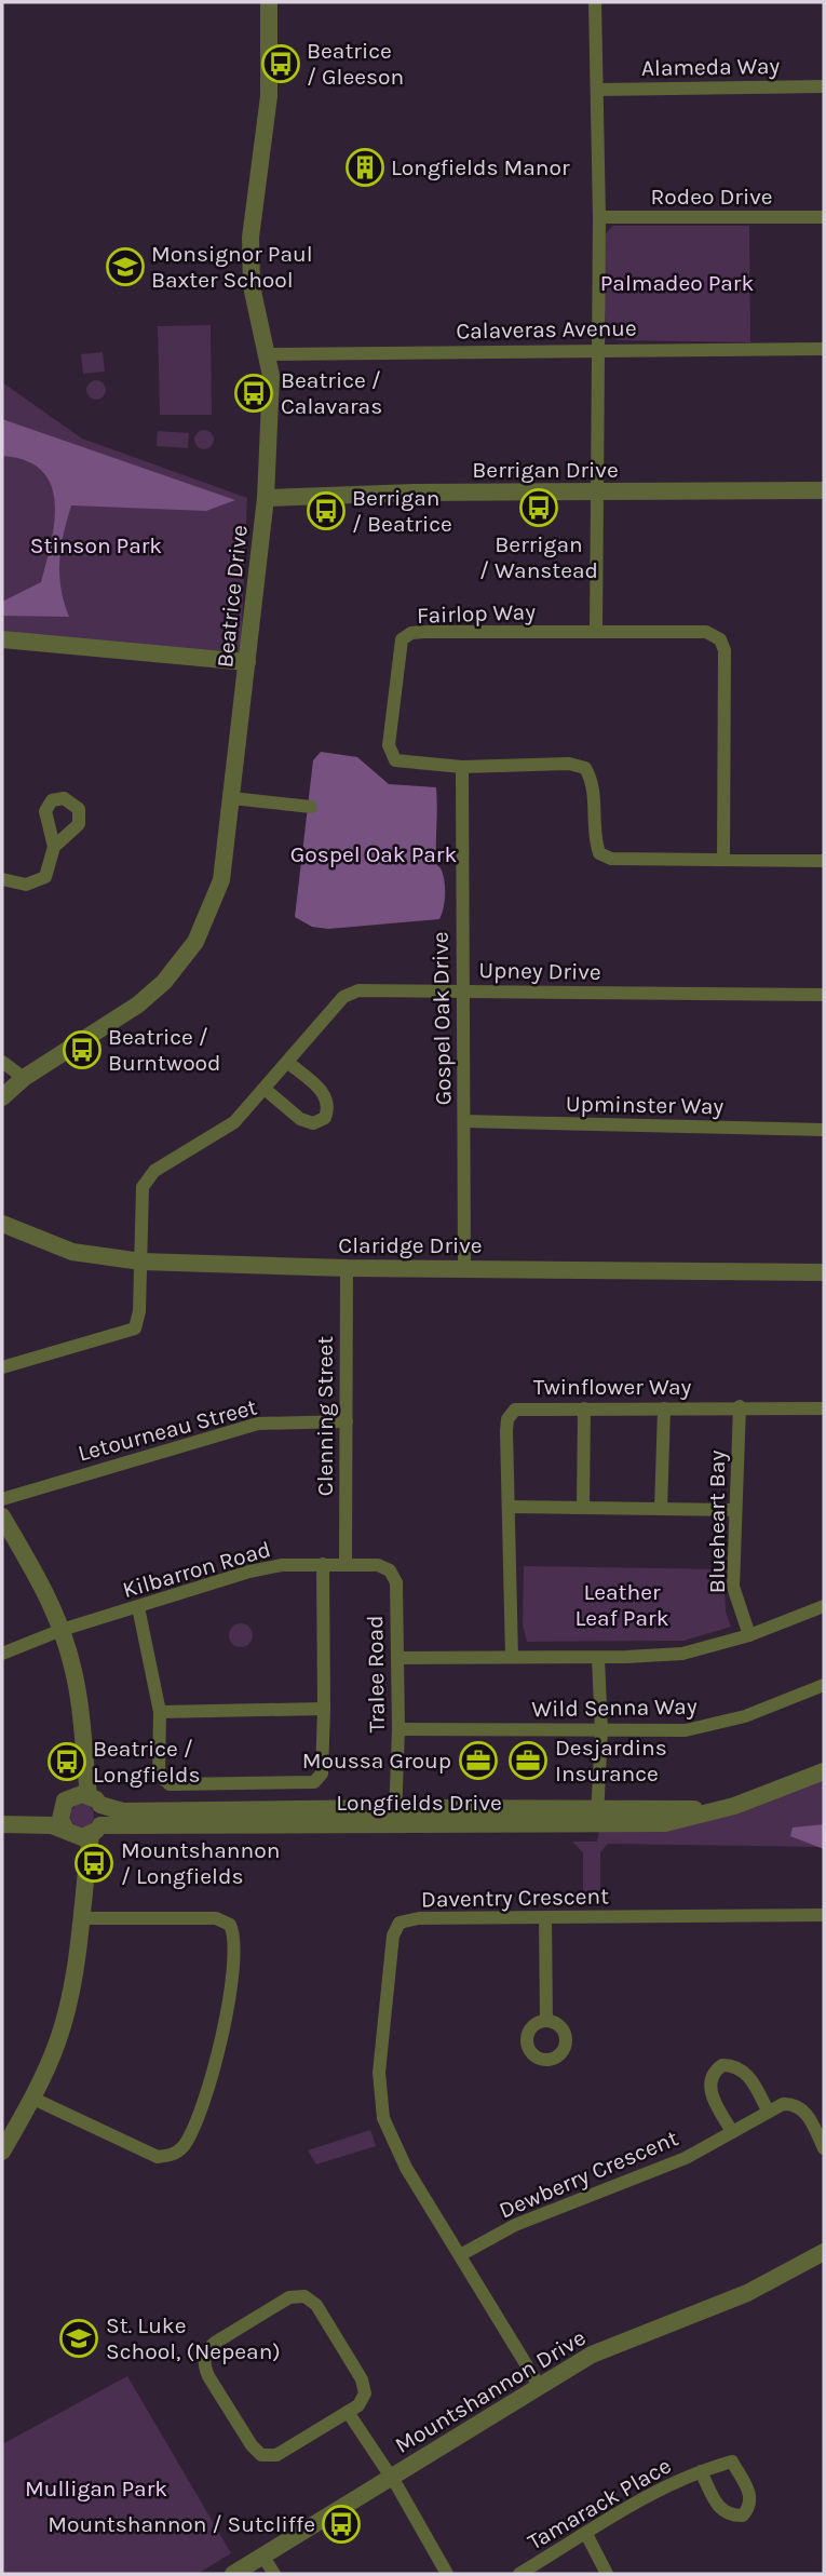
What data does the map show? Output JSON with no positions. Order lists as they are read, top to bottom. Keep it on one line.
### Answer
{"streets":{"street":["Alameda Way","Rodeo Drive","Calaveras Avenue","Berrigan Drive","Beatrice Drive","Fairlop Way","Upney Drive","Gospel Oak Drive","Upminster Way","Claridge Drive","Twinflower Way","Clenning Street","Letourneau Street","Blueheart Bay","Kilbarron Road","Tralee Road","Wild Senna Way","Longfields Drive","Daventry Crescent","Dewberry Crescent","Mountshannon Drive","Tamarack Place"]},"crossings":[["Calaveras Avenue","Beatrice Drive"],["Berrigan Drive","Beatrice Drive"],["Fairlop Way","Gospel Oak Drive"],["Upney Drive","Gospel Oak Drive"],["Upney Drive","Claridge Drive"],["Gospel Oak Drive","Upminster Way"],["Gospel Oak Drive","Claridge Drive"],["Claridge Drive","Clenning Street"],["Twinflower Way","Blueheart Bay"],["Clenning Street","Letourneau Street"],["Clenning Street","Kilbarron Road"],["Kilbarron Road","Tralee Road"],["Tralee Road","Wild Senna Way"],["Tralee Road","Longfields Drive"],["Daventry Crescent","Dewberry Crescent"],["Daventry Crescent","Mountshannon Drive"]],"parks":["Palmadeo Park","Stinson Park","Gospel Oak Park","Leather Leaf Park","Mulligan Park"],"places":{"bus stop":["Beatrice / Gleeson","Beatrice / Calavaras","Berrigan / Wanstead","Berrigan / Beatrice","Beatrice / Burntwood","Beatrice / Longfields","Mountshannon / Longfields","Mountshannon / Sutcliffe"],"building":["Longfields Manor"],"school or university":["Monsignor Paul Baxter School","St. Luke School, (Nepean)"],"office":["Moussa Group","Desjardins Insurance"]}}
